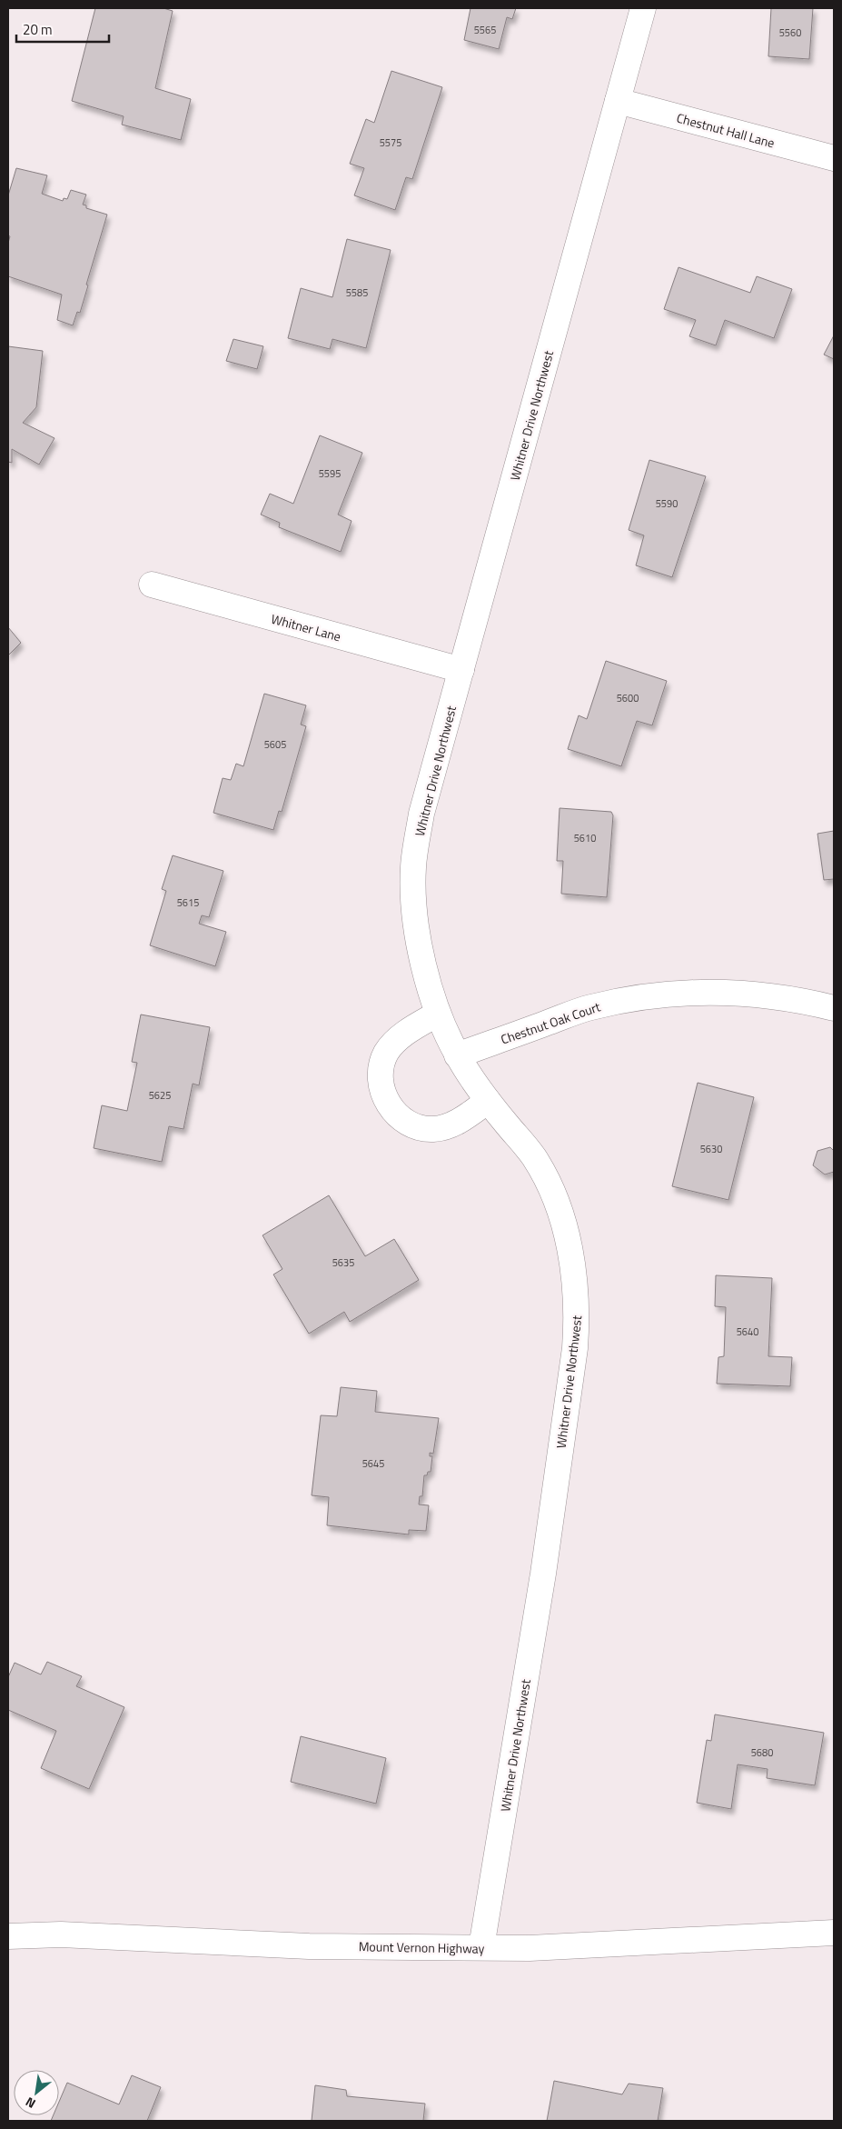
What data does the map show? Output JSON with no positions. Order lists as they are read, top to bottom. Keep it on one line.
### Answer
{"streets":{"street":["Chestnut Hall Lane","Whitner Drive Northwest","Whitner Lane","Chestnut Oak Court","Mount Vernon Highway"]},"crossings":[["Chestnut Hall Lane","Whitner Drive Northwest"],["Whitner Drive Northwest","Whitner Lane"],["Whitner Drive Northwest","Chestnut Oak Court"],["Whitner Drive Northwest","Mount Vernon Highway"]],"house_numbers":["5565","5560","5575","5585","5595","5590","5600","5605","5610","5615","5625","5630","5635","5640","5645","5680"],"scale_bar":"20 m","north":"bottom left"}
